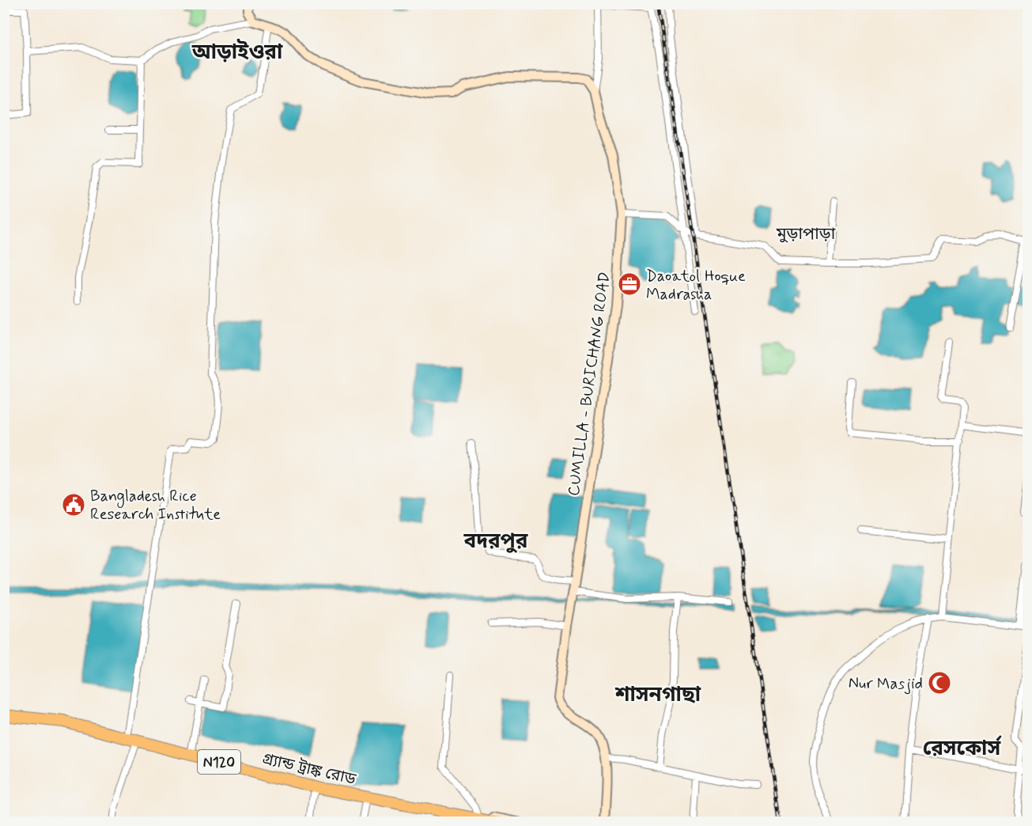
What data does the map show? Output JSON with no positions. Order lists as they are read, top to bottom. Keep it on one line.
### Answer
{"streets":{"highway":["N120","গ্র্যান্ড ট্রাঙ্ক রোড"],"main road":["CUMILLA - BURICHANG ROAD"]},"districts":["আড়াইওরা","মুড়াপাড়া","বদরপুর","শাসনগাছা","রেসকোর্স"],"places":{"office":["Daoatol Hoque Madrasha"],"public building":["Bangladesh Rice Research Institute"],"mosque":["Nur Masjid"]}}
